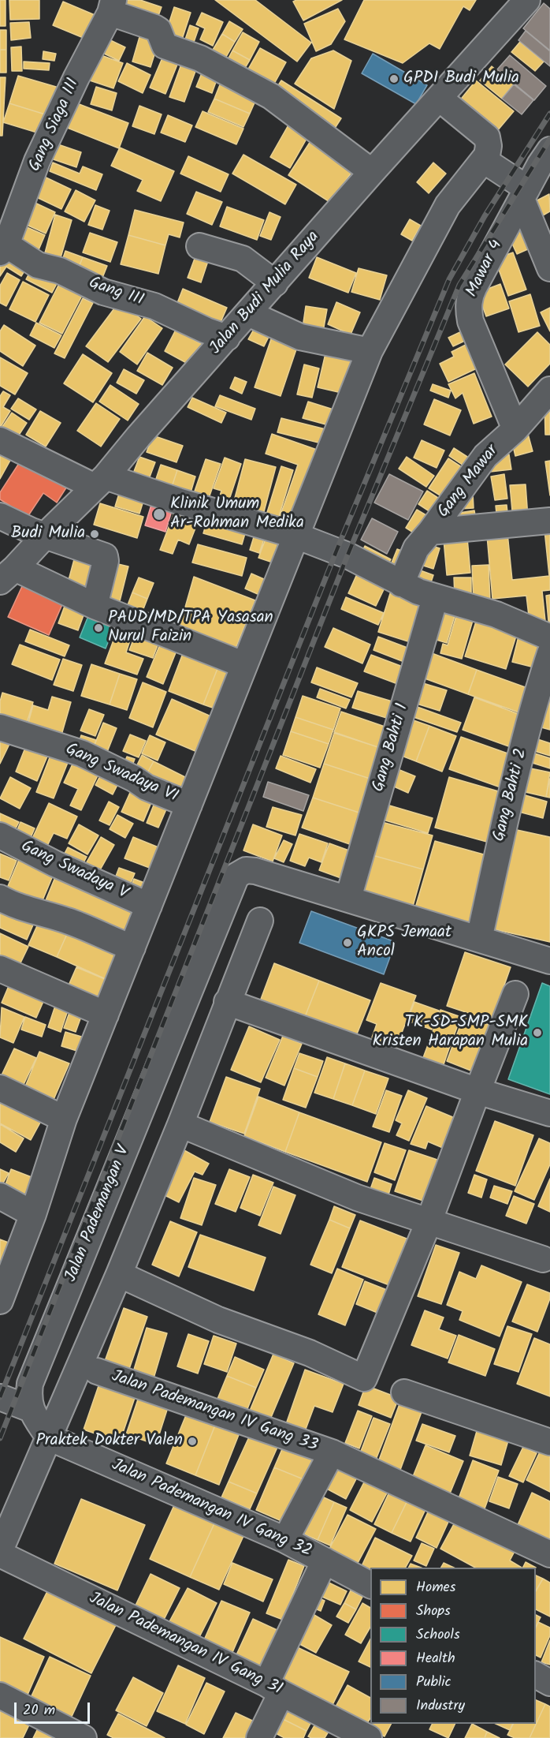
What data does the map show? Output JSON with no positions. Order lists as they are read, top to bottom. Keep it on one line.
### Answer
{"streets":{"street":["Gang Siaga III","Mawar 4","Gang III","Jalan Budi Mulia Raya","Gang Mawar","Gang Bahti 1","Gang Swadaya VI","Gang Bahti 2","Gang Swadaya V","Jalan Pademangan V","Jalan Pademangan IV Gang 33","Jalan Pademangan IV Gang 32","Jalan Pademangan IV Gang 31"]},"crossings":[["Gang Siaga III","Gang III"],["Mawar 4","Gang Mawar"],["Gang III","Jalan Budi Mulia Raya"],["Gang Bahti 1","Jalan Pademangan V"],["Jalan Pademangan IV Gang 33","Jalan Pademangan IV Gang 32"]],"places":["GPDI Budi Mulia","Klinik Umum Ar-Rohman Medika","Budi Mulia","PAUD/MD/TPA Yasasan Nurul Faizin","GKPS Jemaat Ancol","TK-SD-SMP-SMK Kristen Harapan Mulia","Praktek Dokter Valen"],"legend":["Homes","Shops","Schools","Health","Public","Industry"],"scale_bar":"20 m"}
